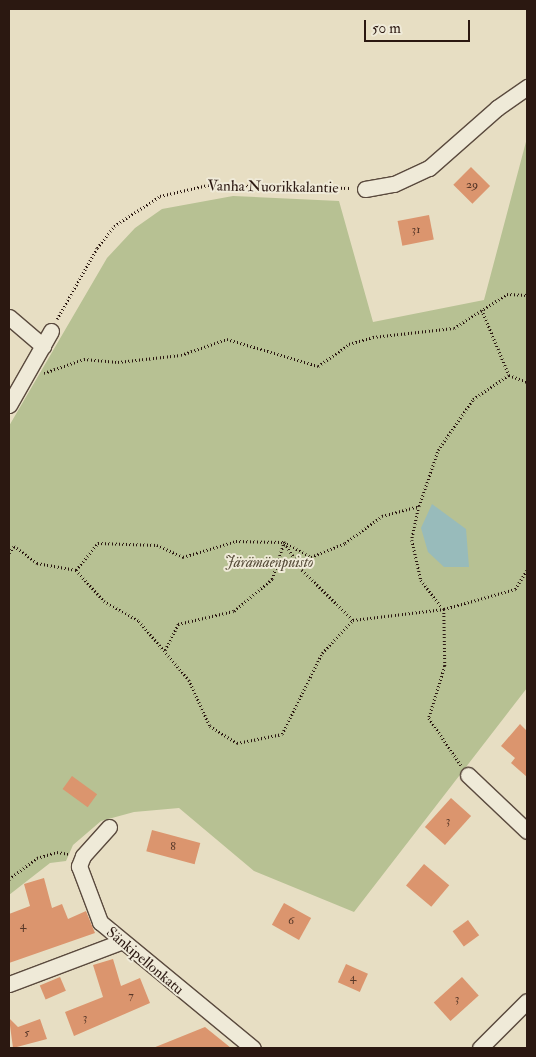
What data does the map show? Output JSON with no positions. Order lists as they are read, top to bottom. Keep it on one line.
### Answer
{"streets":{"street":["Sänkipellonkatu"],"path":["Vanha Nuorikkalantie"]},"parks":["Järämäenpuisto"],"house_numbers":["29","31","3","8","6","4","4","7","3","3","5"],"scale_bar":"50 m"}
